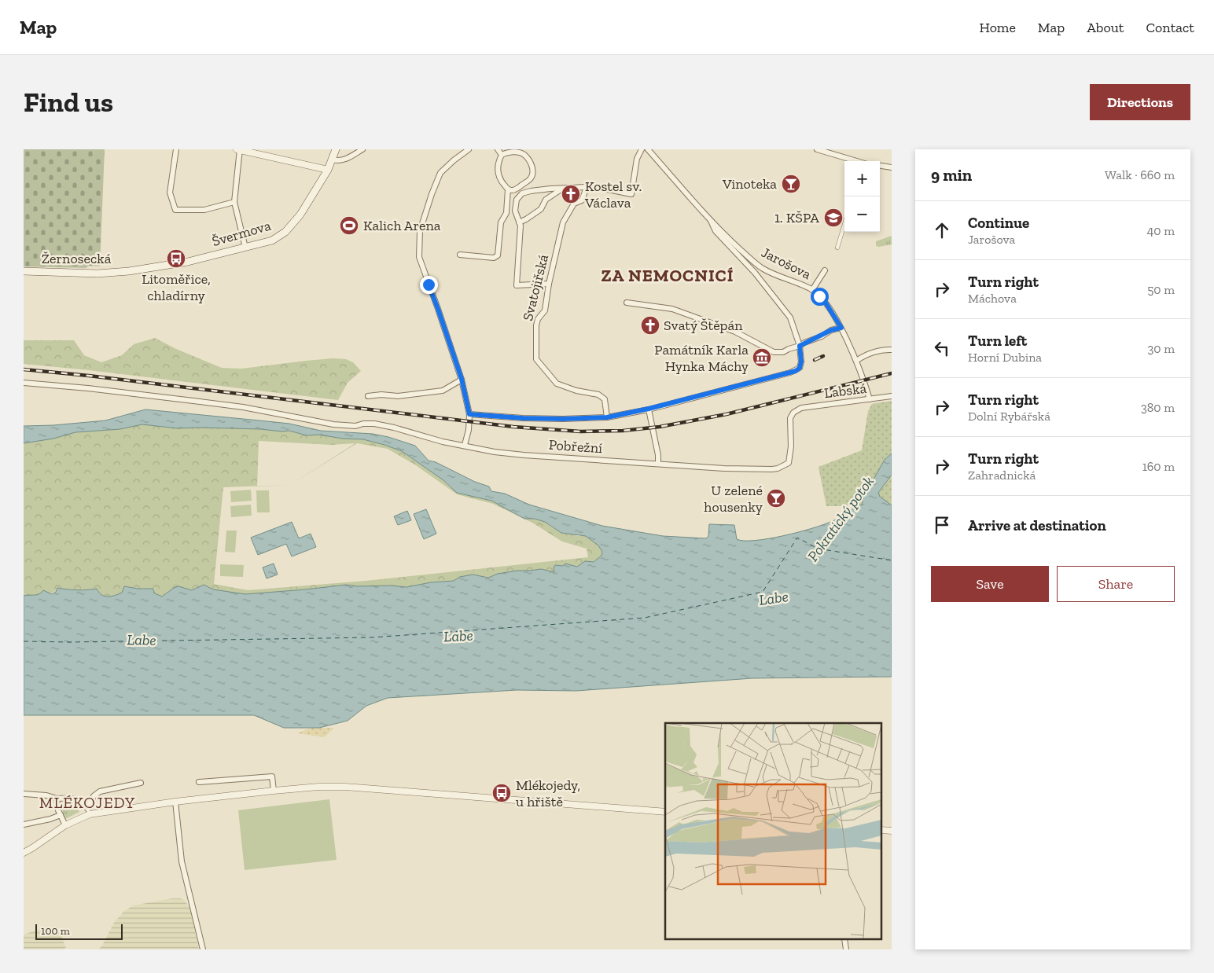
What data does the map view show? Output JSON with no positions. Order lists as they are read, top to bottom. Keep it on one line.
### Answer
{"streets":{"main road":["Švermova","Žernosecká"],"street":["Jarošova","Svatojiřská","Labská","Pobřežní"]},"crossings":[["Švermova","Žernosecká"],["Jarošova","Labská"],["Labská","Pobřežní"]],"districts":["ZA NEMOCNICÍ","MLÉKOJEDY"],"water":["Pokratický potok","Labe"],"places":{"bar":["Vinoteka","U zelené housenky"],"church":["Kostel sv. Václava","Svatý Štěpán"],"school or university":["1. KŠPA"],"sports":["Kalich Arena"],"bus stop":["Litoměřice, chladírny","Mlékojedy, u hřiště"],"museum":["Památník Karla Hynka Máchy"]},"scale_bar":"100 m","page":{"header":"Map","nav":["Home","Map","About","Contact"],"buttons":["Directions",["Save","Share"]],"title":"Find us","heading":["9 min","Walk · 660 m"],"map_buttons":["+","−"],"list":[["Continue","Jarošova","40 m"],["Turn right","Máchova","50 m"],["Turn left","Horní Dubina","30 m"],["Turn right","Dolní Rybářská","380 m"],["Turn right","Zahradnická","160 m"],"Arrive at destination"],"scale":"100 m"}}
